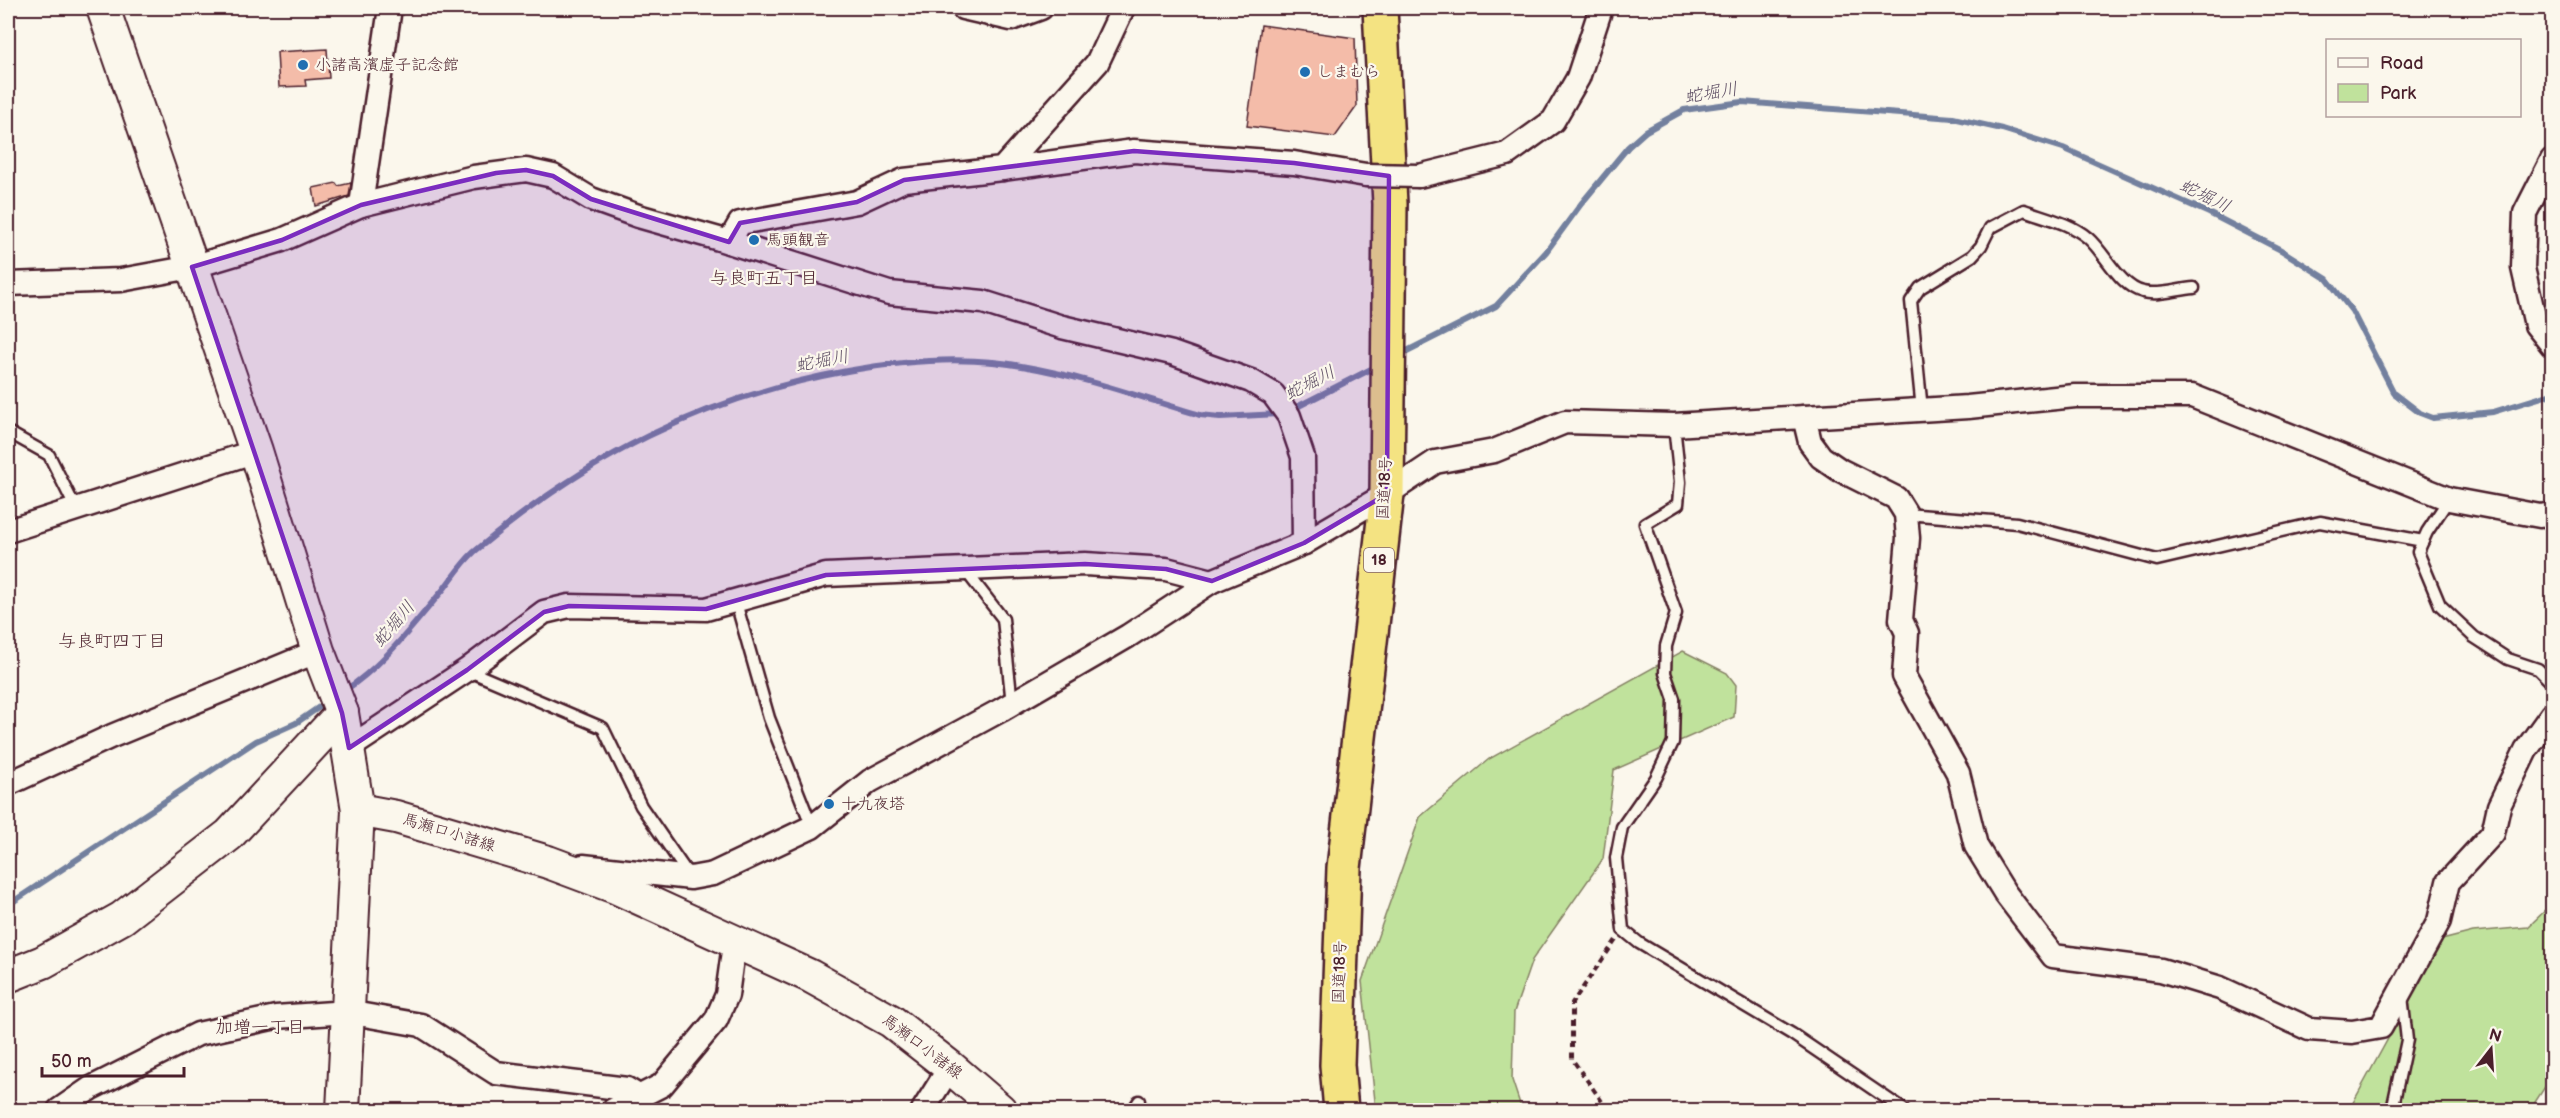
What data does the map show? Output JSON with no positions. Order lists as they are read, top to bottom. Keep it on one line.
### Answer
{"streets":{"highway":["国道18号","18"],"main road":["馬瀬口小諸線"]},"districts":["与良町五丁目","与良町四丁目","加増一丁目"],"water":["蛇堀川"],"places":["小諸高濱虚子記念館","しまむら","馬頭観音","十九夜塔"],"legend":["Road","Park"],"scale_bar":"50 m","north":"top"}
